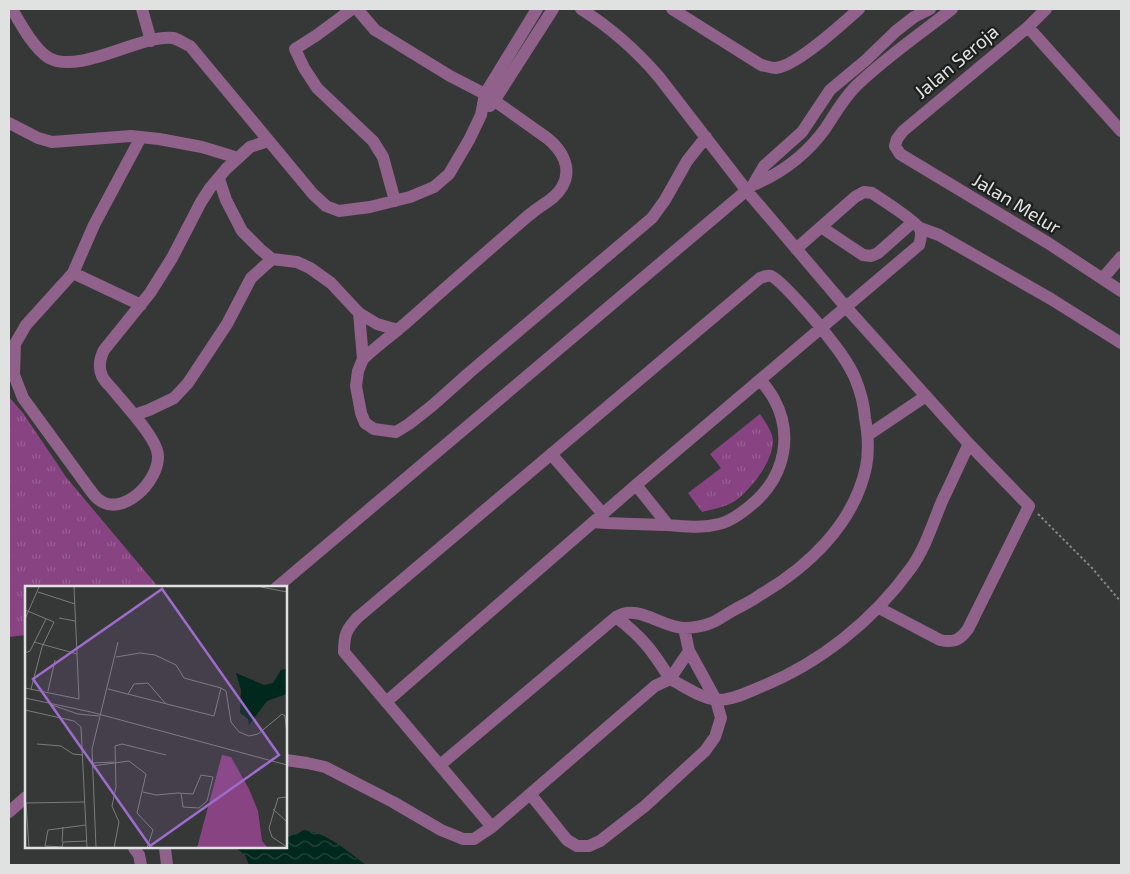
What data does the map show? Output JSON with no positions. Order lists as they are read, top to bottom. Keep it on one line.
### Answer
{"streets":{"street":["Jalan Seroja","Jalan Melur"]},"crossings":[["Jalan Seroja","Jalan Melur"]]}
